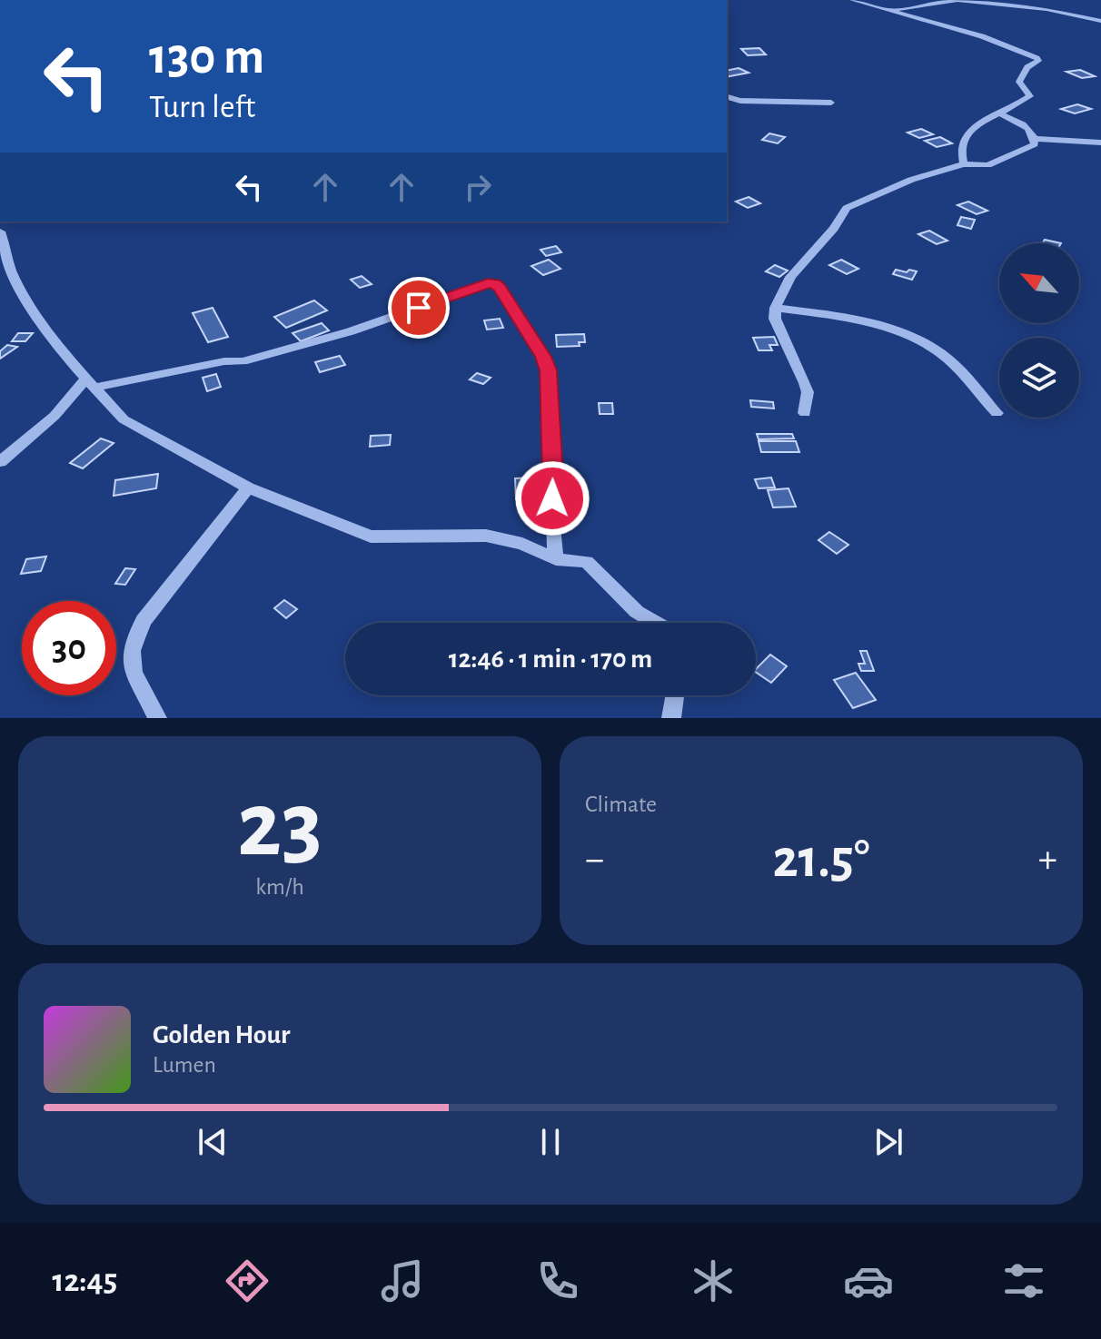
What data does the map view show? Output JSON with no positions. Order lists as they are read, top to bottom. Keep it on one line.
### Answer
{"north":"top left","page":{"turn":["130 m","Turn left"],"limit":"30","trip":"12:46 · 1 min · 170 m","tile":[["23","km/h"],"Climate"],"heat":["−","21.5°","+"],"song":["Golden Hour","Lumen"],"tabs":"12:45"}}
